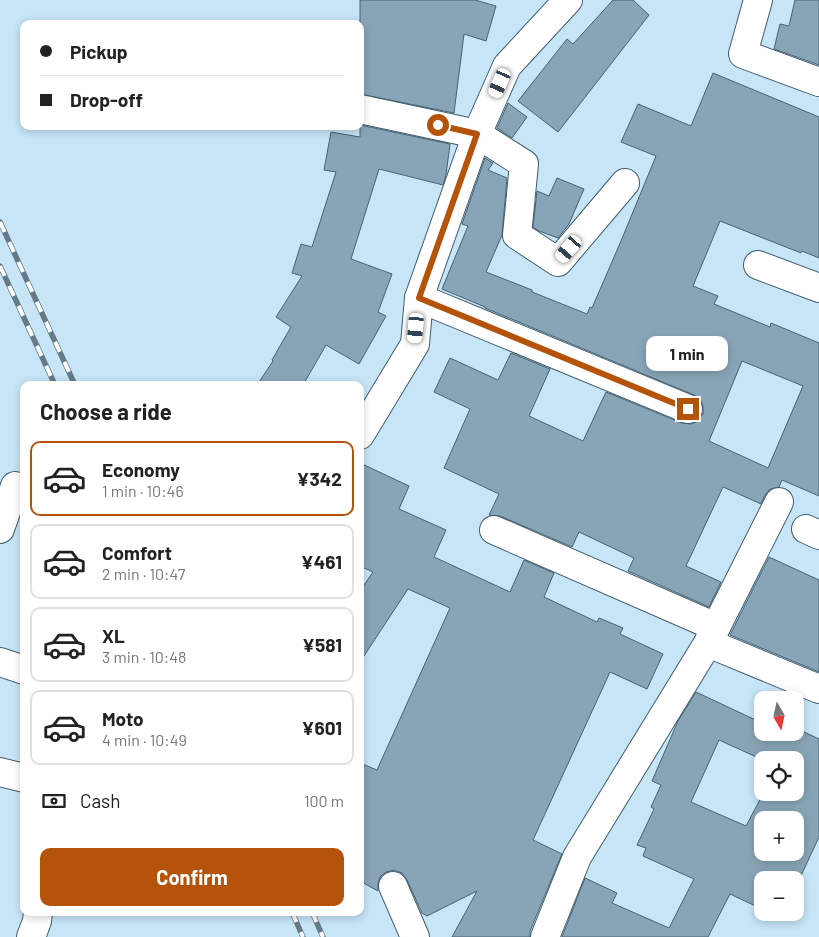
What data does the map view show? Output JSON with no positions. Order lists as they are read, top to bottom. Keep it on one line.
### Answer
{"north":"bottom","page":{"banner":["Pickup","Drop-off"],"bubble":"1 min","heading":"Choose a ride","list":[{"name":"Economy","note":"1 min · 10:46","value":"¥342"},{"name":"Comfort","note":"2 min · 10:47","value":"¥461"},{"name":"XL","note":"3 min · 10:48","value":"¥581"},{"name":"Moto","note":"4 min · 10:49","value":"¥601"}],"map_buttons":["+","−"],"pay":["Cash","100 m"],"buttons":"Confirm"}}
